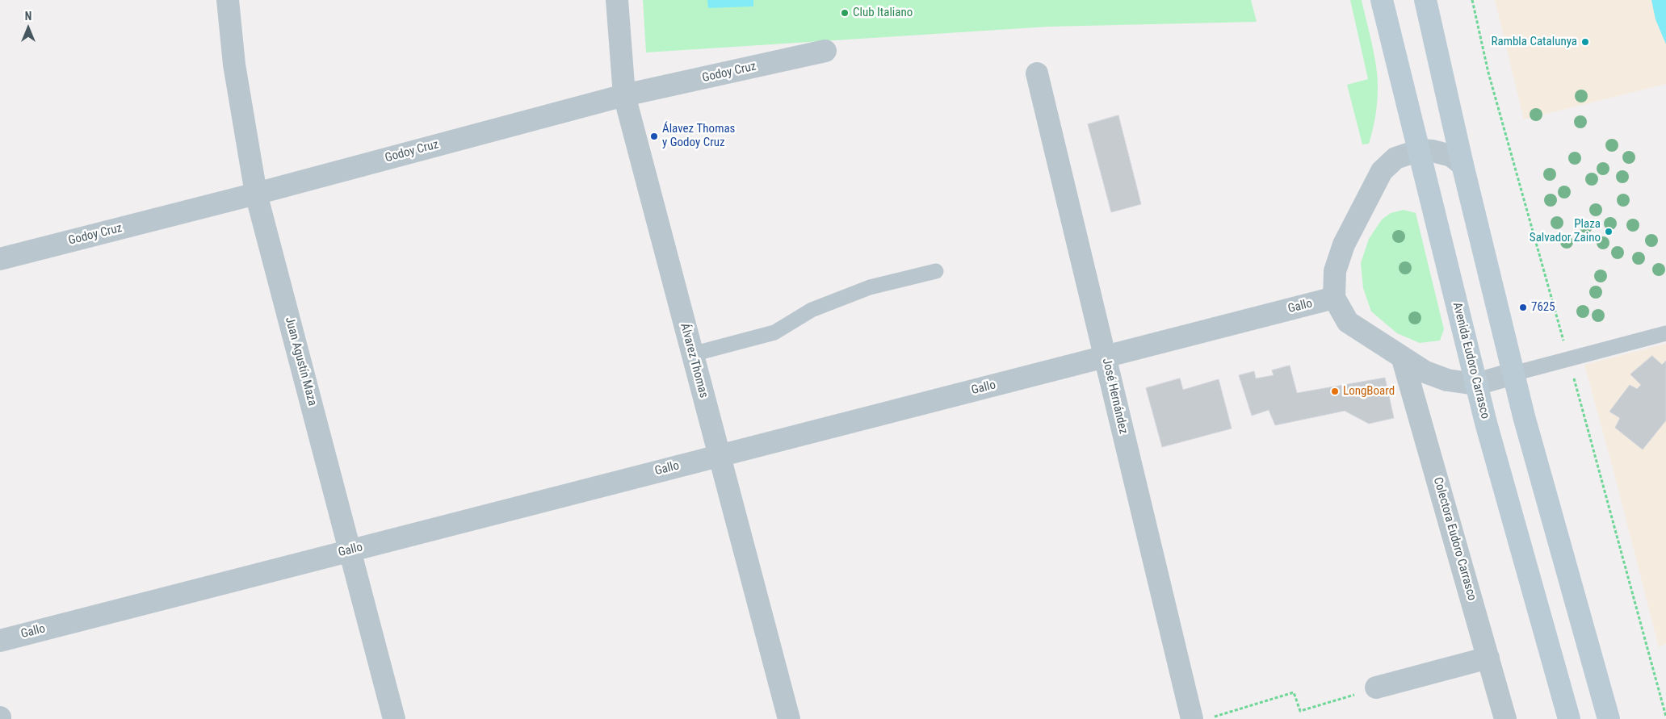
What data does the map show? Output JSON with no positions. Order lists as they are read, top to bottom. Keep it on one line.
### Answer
{"streets":{"main road":["Avenida Eudoro Carrasco"],"street":["Godoy Cruz","Gallo","Álvarez Thomas","Juan Agustín Maza","José Hernández","Colectora Eudoro Carrasco"]},"crossings":[["Godoy Cruz","Álvarez Thomas"],["Godoy Cruz","Juan Agustín Maza"],["Gallo","Álvarez Thomas"],["Gallo","Juan Agustín Maza"],["Gallo","José Hernández"]],"places":["Club Italiano","Rambla Catalunya","Álavez Thomas y Godoy Cruz","Plaza Salvador Zaino","7625","LongBoard"],"north":"top"}
